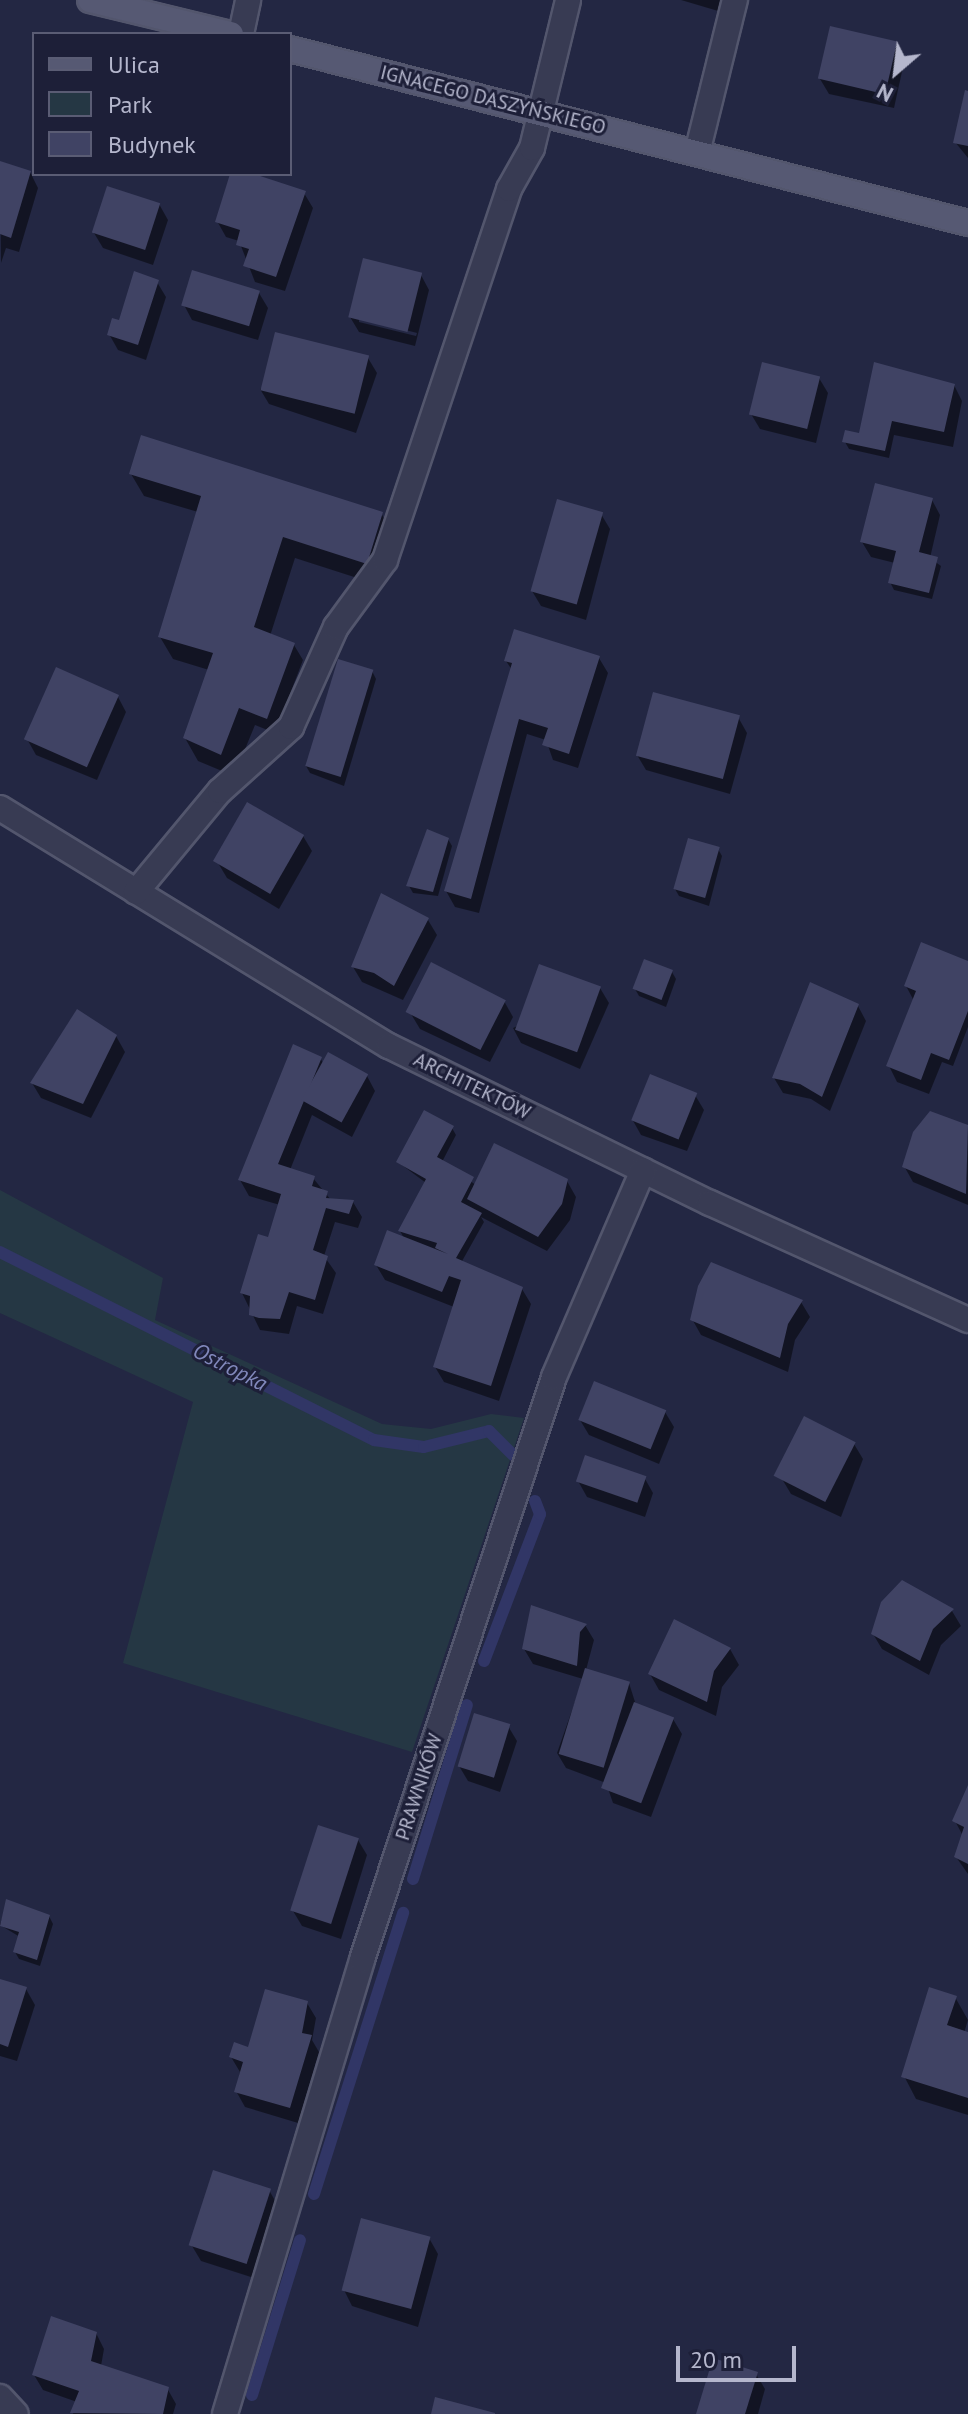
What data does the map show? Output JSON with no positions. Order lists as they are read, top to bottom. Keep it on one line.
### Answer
{"streets":{"main road":["IGNACEGO DASZYŃSKIEGO"],"street":["ARCHITEKTÓW","PRAWNIKÓW"]},"crossings":[["ARCHITEKTÓW","PRAWNIKÓW"]],"water":["Ostropka"],"legend":["Ulica","Park","Budynek"],"scale_bar":"20 m","north":"bottom left"}
